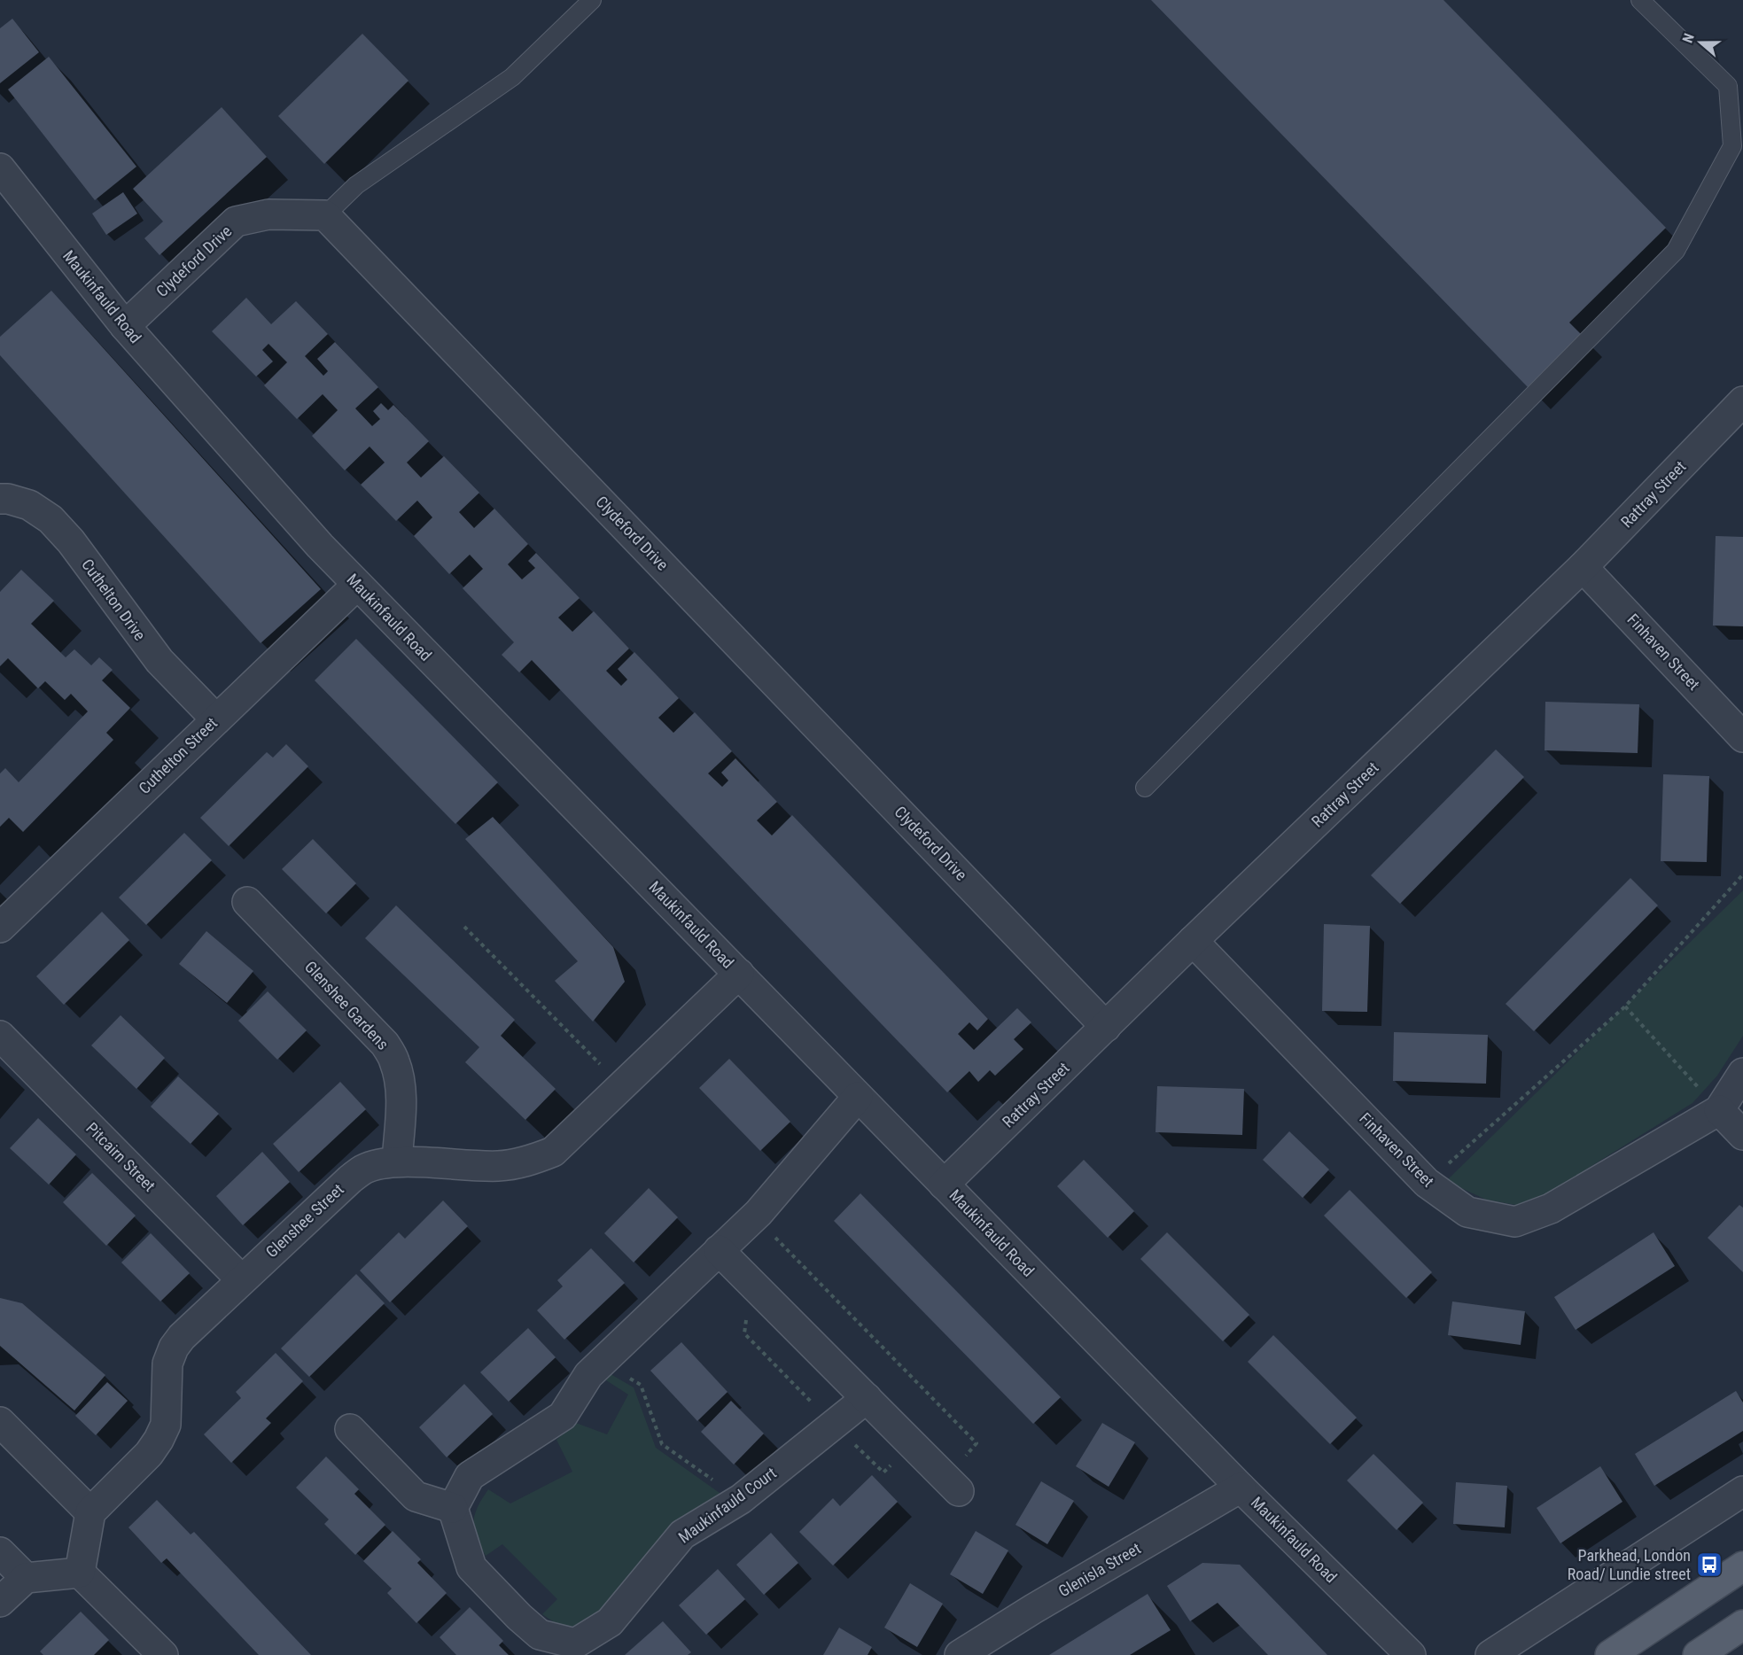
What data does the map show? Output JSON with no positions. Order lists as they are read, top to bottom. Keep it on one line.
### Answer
{"streets":{"street":["Clydeford Drive","Maukinfauld Road","Rattray Street","Cuthelton Drive","Finhaven Street","Cuthelton Street","Glenshee Gardens","Pitcairn Street","Glenshee Street","Maukinfauld Court","Glenisla Street"]},"crossings":[["Clydeford Drive","Maukinfauld Road"],["Clydeford Drive","Rattray Street"],["Maukinfauld Road","Rattray Street"],["Maukinfauld Road","Cuthelton Street"],["Maukinfauld Road","Glenshee Street"],["Maukinfauld Road","Glenisla Street"],["Rattray Street","Finhaven Street"],["Cuthelton Drive","Cuthelton Street"],["Glenshee Gardens","Glenshee Street"],["Pitcairn Street","Glenshee Street"]],"places":{"bus stop":["Parkhead, London Road/ Lundie street"]},"north":"left"}
